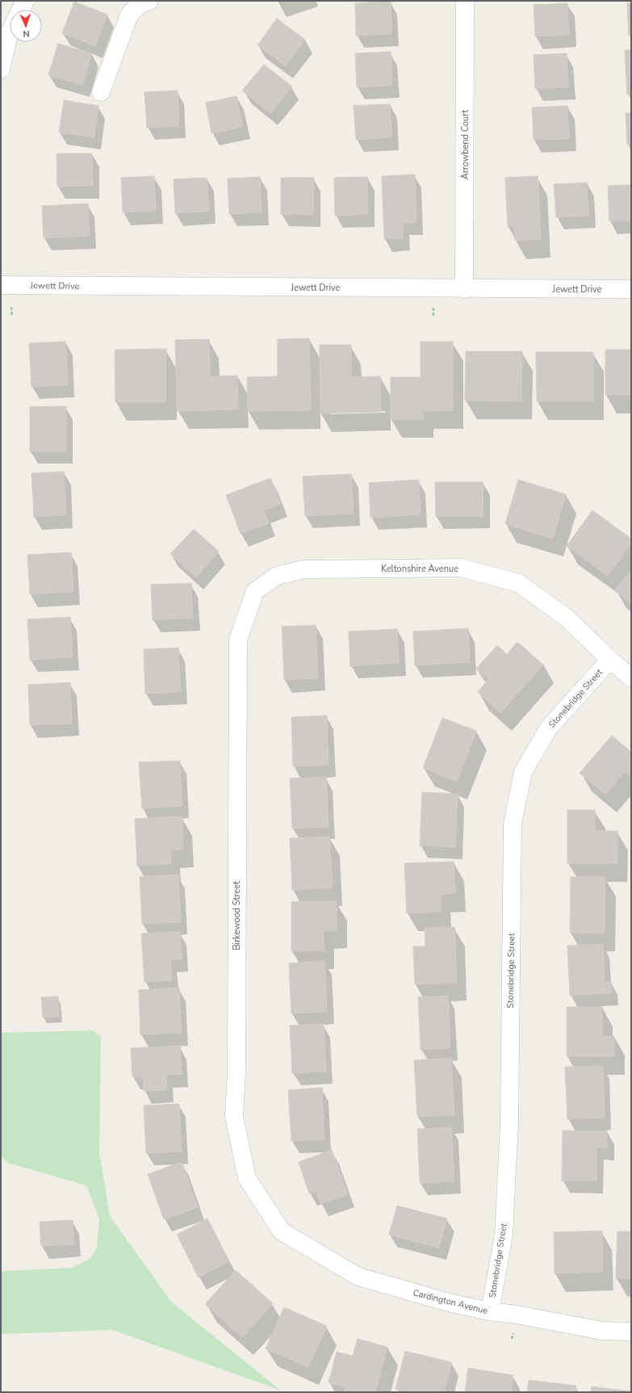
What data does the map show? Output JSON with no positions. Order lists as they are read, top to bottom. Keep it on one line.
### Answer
{"streets":{"street":["Arrowbend Court","Jewett Drive","Keltonshire Avenue","Stonebridge Street","Birkewood Street","Cardington Avenue"]},"crossings":[["Arrowbend Court","Jewett Drive"],["Keltonshire Avenue","Stonebridge Street"],["Keltonshire Avenue","Birkewood Street"],["Stonebridge Street","Cardington Avenue"],["Birkewood Street","Cardington Avenue"]],"north":"bottom"}
